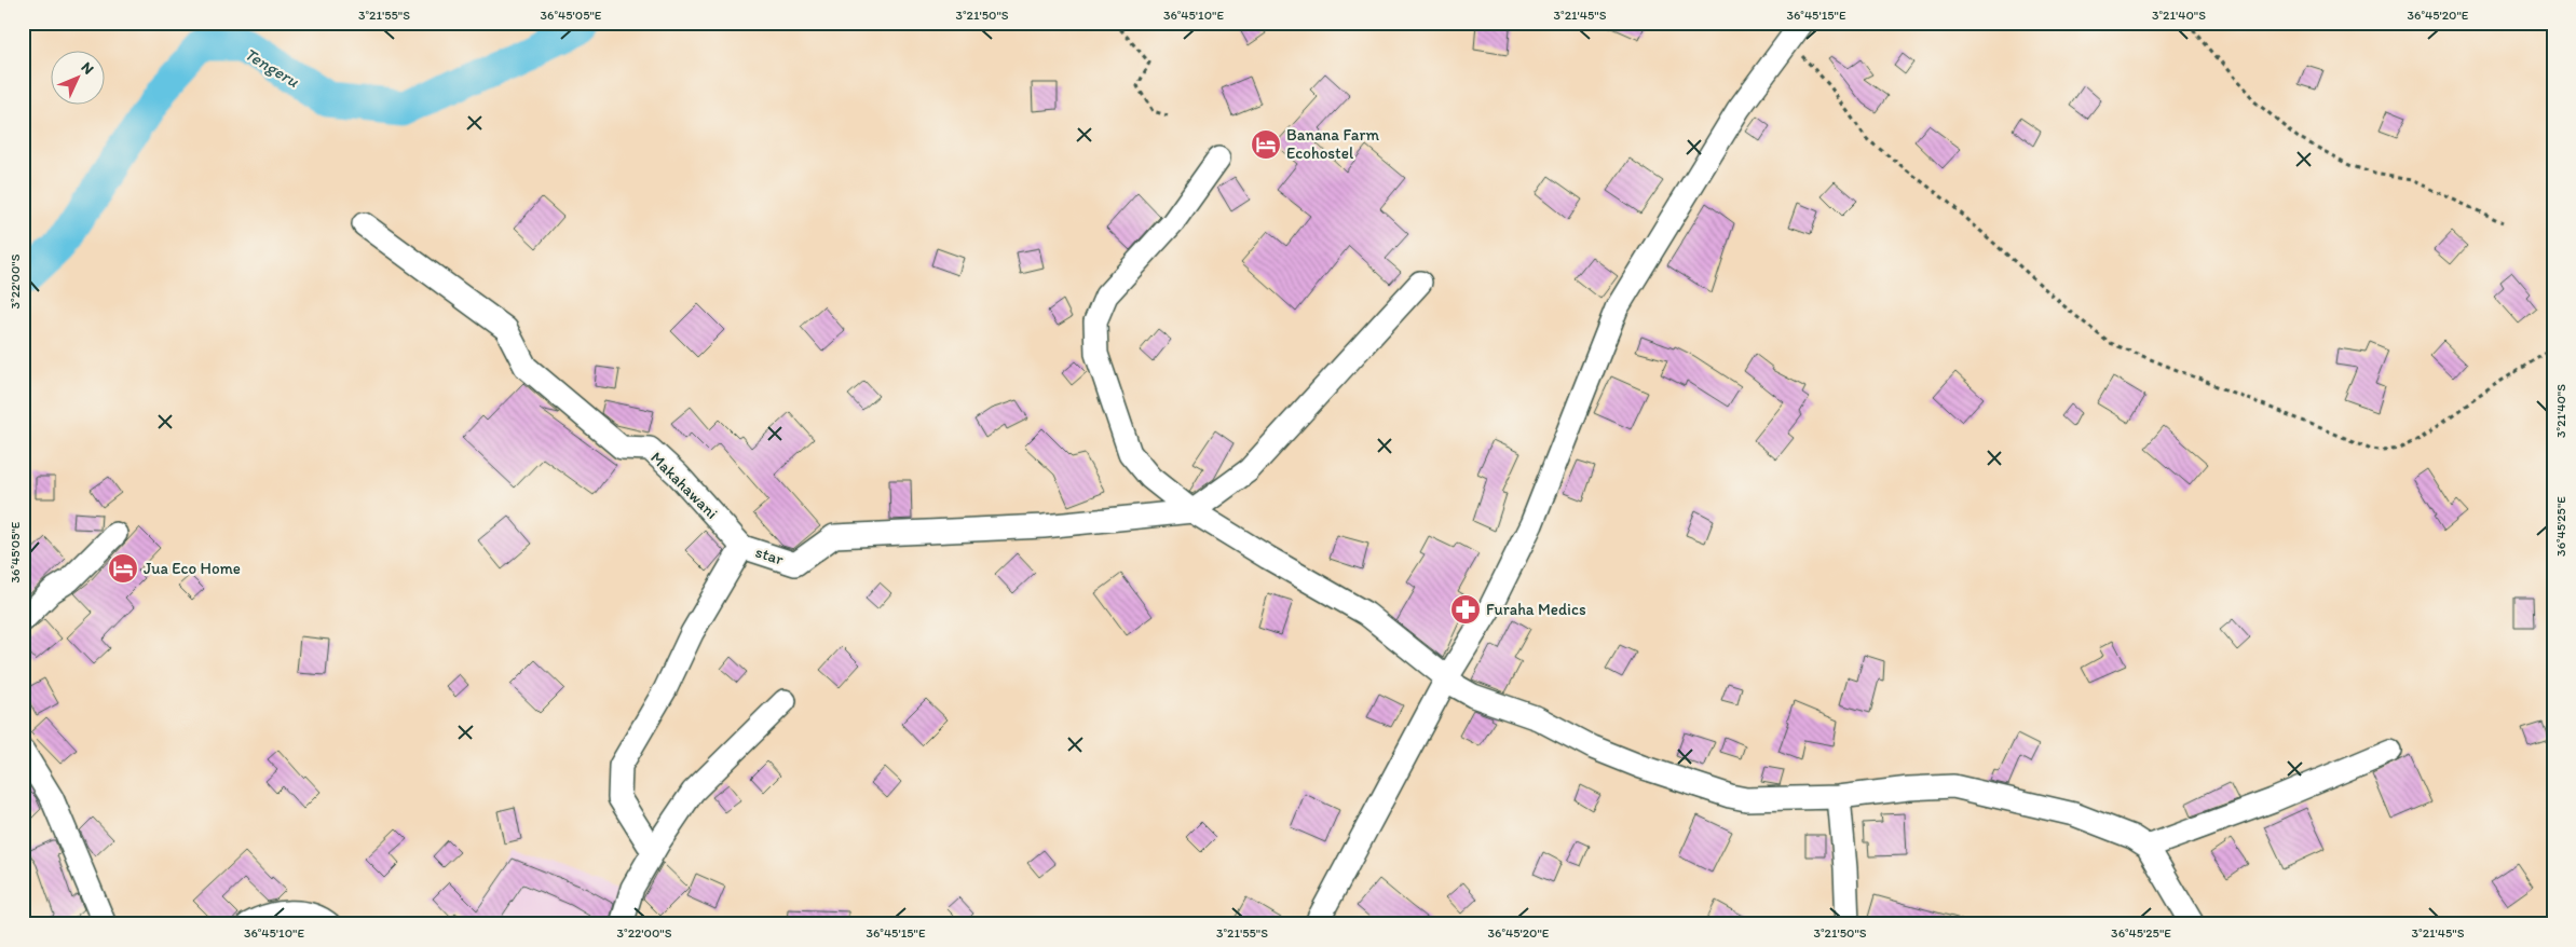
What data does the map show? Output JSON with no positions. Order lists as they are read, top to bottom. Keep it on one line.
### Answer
{"streets":{"street":["Makahawani","star"]},"crossings":[["Makahawani","star"]],"water":["Tengeru"],"places":{"hotel":["Banana Farm Ecohostel","Jua Eco Home"],"pharmacy":["Furaha Medics"]},"north":"top right","coordinates":["3°21'55\"S","36°45'05\"E","3°21'50\"S","36°45'10\"E","3°21'45\"S","36°45'15\"E","3°21'40\"S","36°45'20\"E","3°22'00\"S","36°45'25\"E"]}
